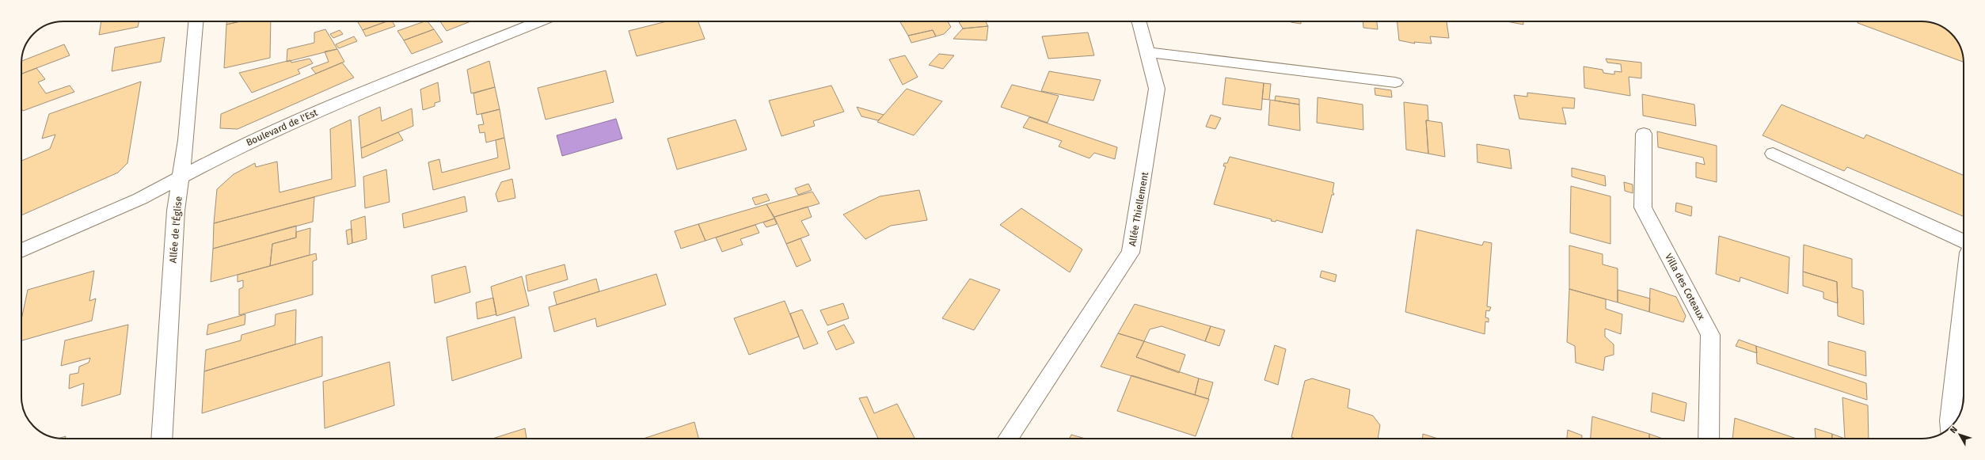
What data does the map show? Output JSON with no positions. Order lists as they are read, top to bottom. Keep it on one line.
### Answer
{"streets":{"street":["Boulevard de l'Est","Allée Thiellement","Allée de l'Église","Villa des Coteaux"]},"crossings":[["Boulevard de l'Est","Allée de l'Église"]],"north":"top left"}
